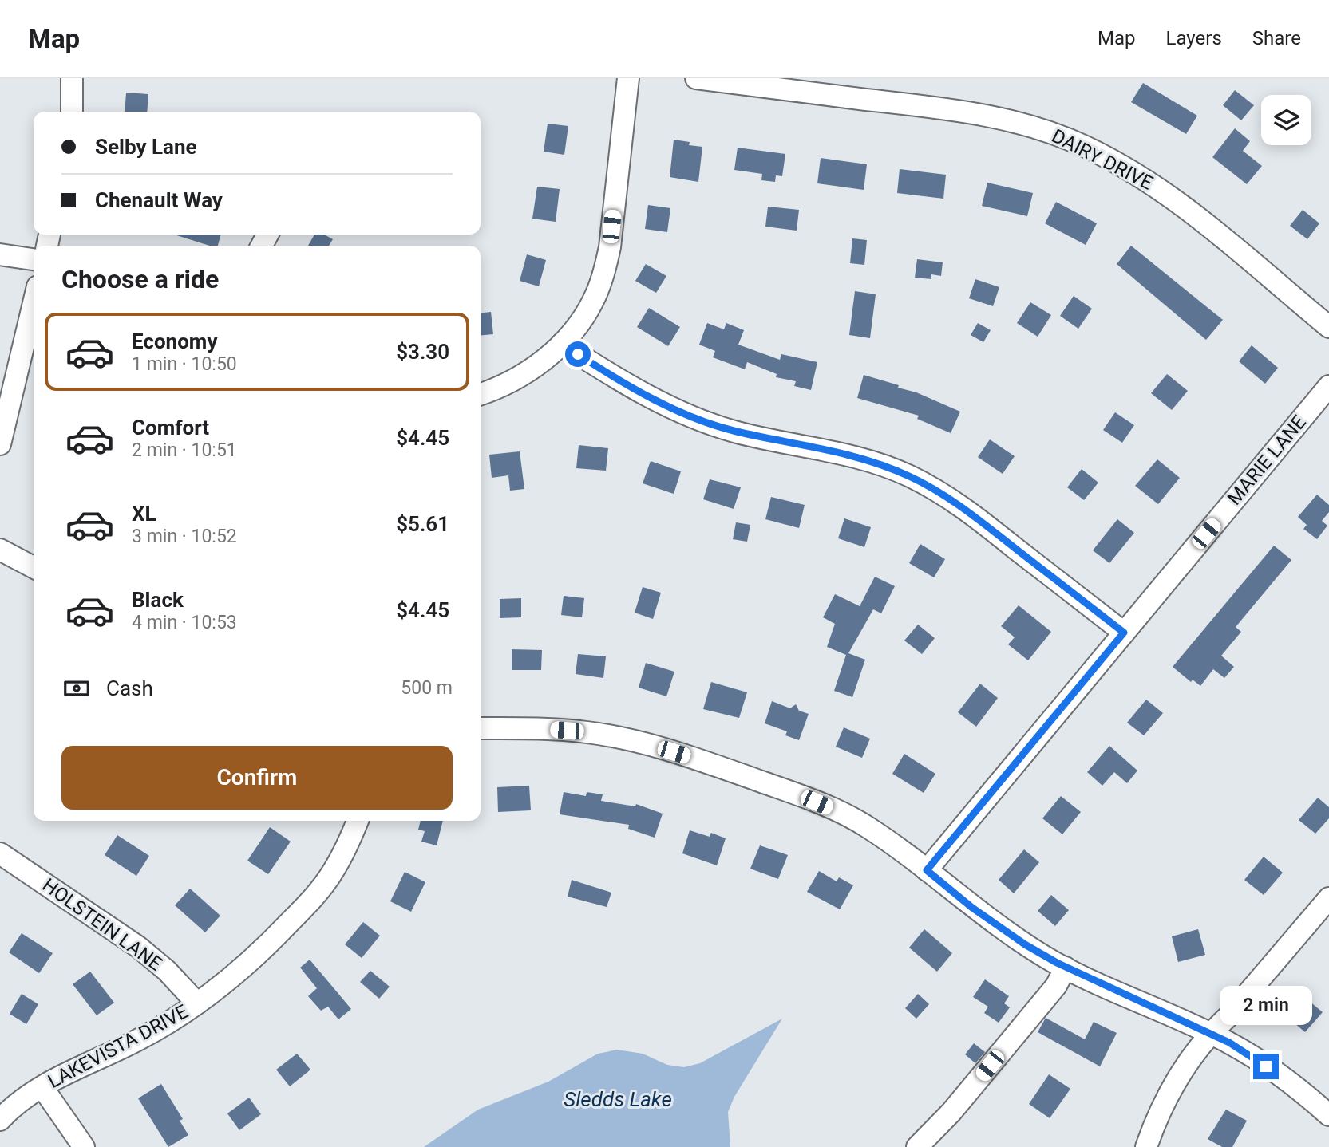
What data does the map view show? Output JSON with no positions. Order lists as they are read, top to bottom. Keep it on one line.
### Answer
{"streets":{"street":["DAIRY DRIVE","MARIE LANE","HOLSTEIN LANE","LAKEVISTA DRIVE"]},"crossings":[["HOLSTEIN LANE","LAKEVISTA DRIVE"]],"water":["Sledds Lake"],"page":{"header":"Map","nav":["Map","Layers","Share"],"banner":["Selby Lane","Chenault Way"],"heading":"Choose a ride","list":[{"name":"Economy","note":"1 min · 10:50","value":"$3.30"},{"name":"Comfort","note":"2 min · 10:51","value":"$4.45"},{"name":"XL","note":"3 min · 10:52","value":"$5.61"},{"name":"Black","note":"4 min · 10:53","value":"$4.45"}],"pay":["Cash","500 m"],"buttons":"Confirm","bubble":"2 min"}}
